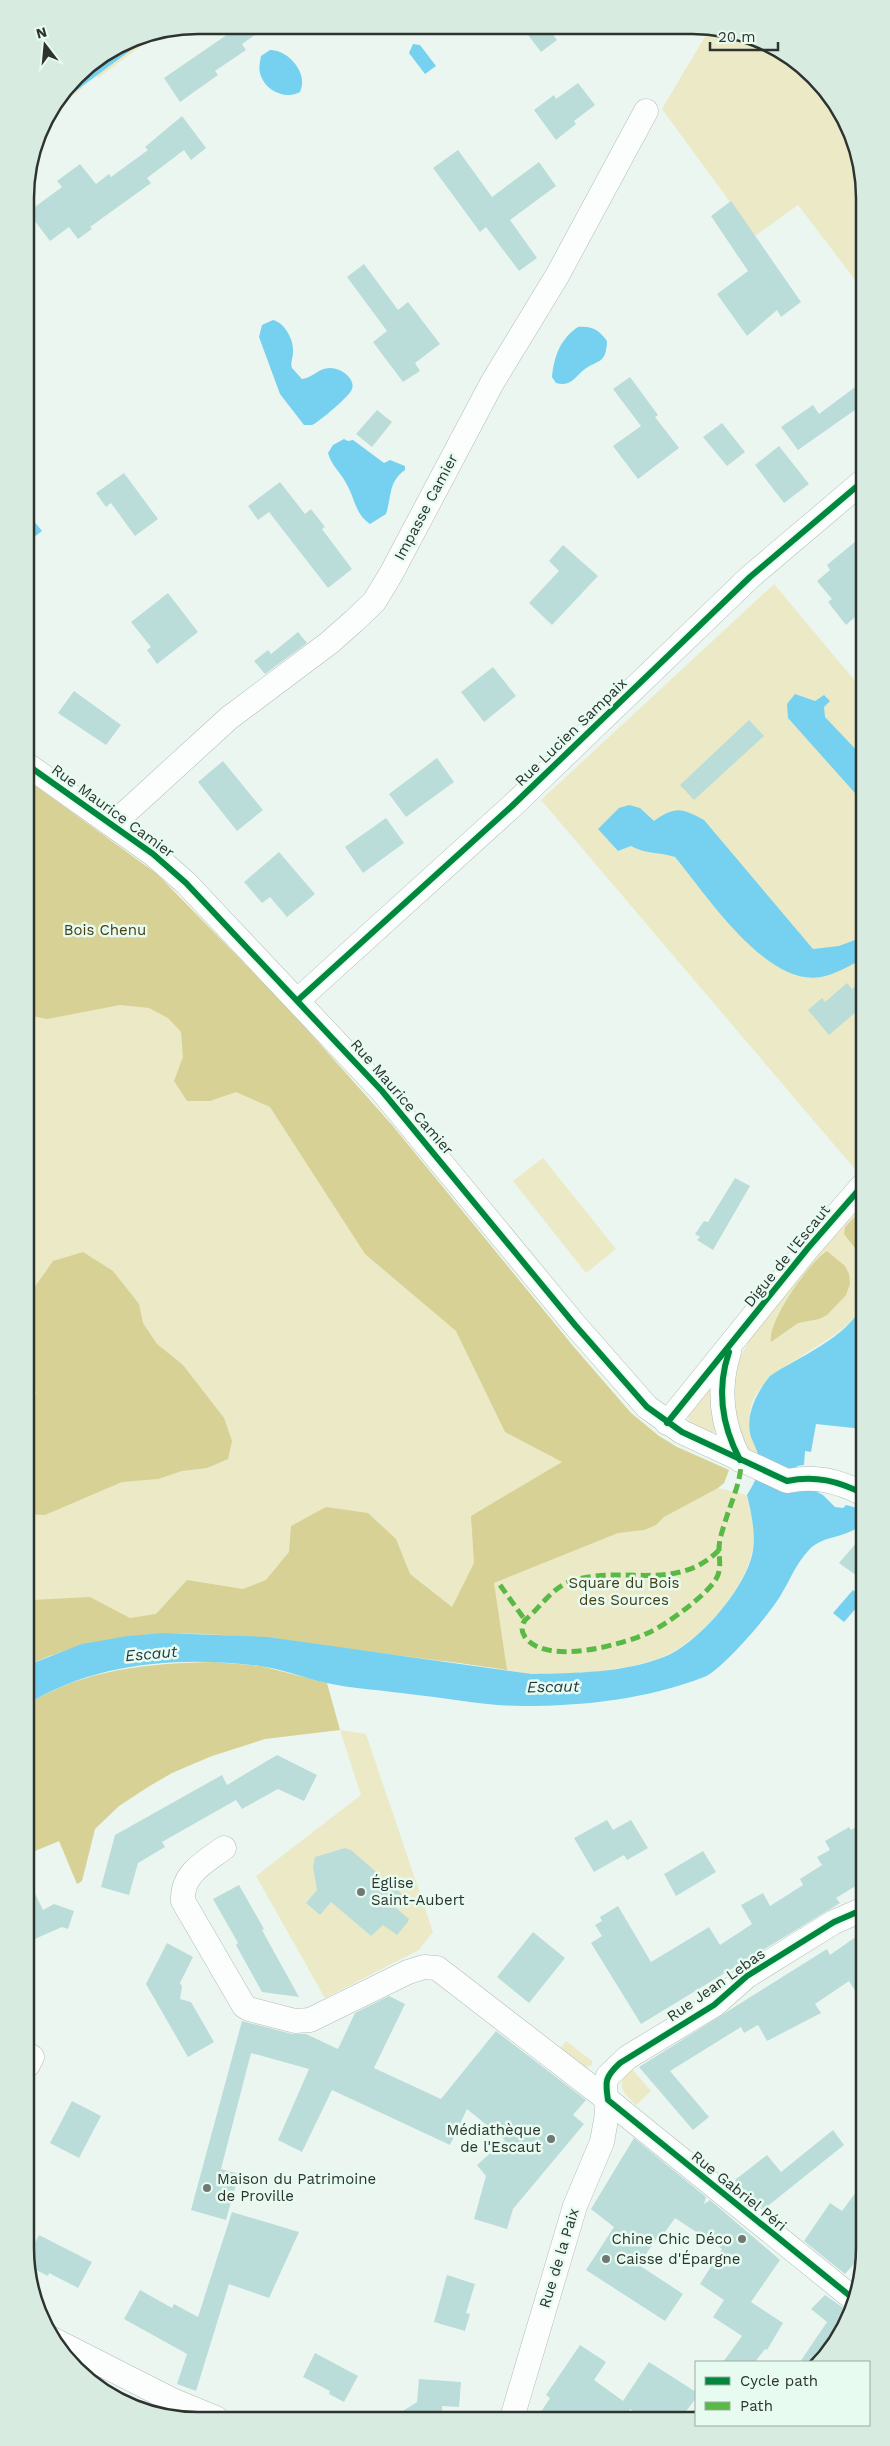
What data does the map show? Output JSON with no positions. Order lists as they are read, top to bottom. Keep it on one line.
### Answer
{"streets":{"street":["Impasse Camier","Rue Lucien Sampaix","Rue Maurice Camier","Digue de l'Escaut","Rue Jean Lebas","Rue Gabriel Péri","Rue de la Paix"]},"crossings":[["Impasse Camier","Rue Maurice Camier"],["Rue Lucien Sampaix","Rue Maurice Camier"],["Rue Maurice Camier","Digue de l'Escaut"],["Rue Jean Lebas","Rue Gabriel Péri"],["Rue Jean Lebas","Rue de la Paix"],["Rue Gabriel Péri","Rue de la Paix"]],"water":["Escaut"],"parks":["Bois Chenu","Square du Bois des Sources"],"places":["Église Saint-Aubert","Médiathèque de l'Escaut","Maison du Patrimoine de Proville","Chine Chic Déco","Caisse d'Épargne"],"legend":["Cycle path","Path"],"scale_bar":"20 m","north":"top"}
